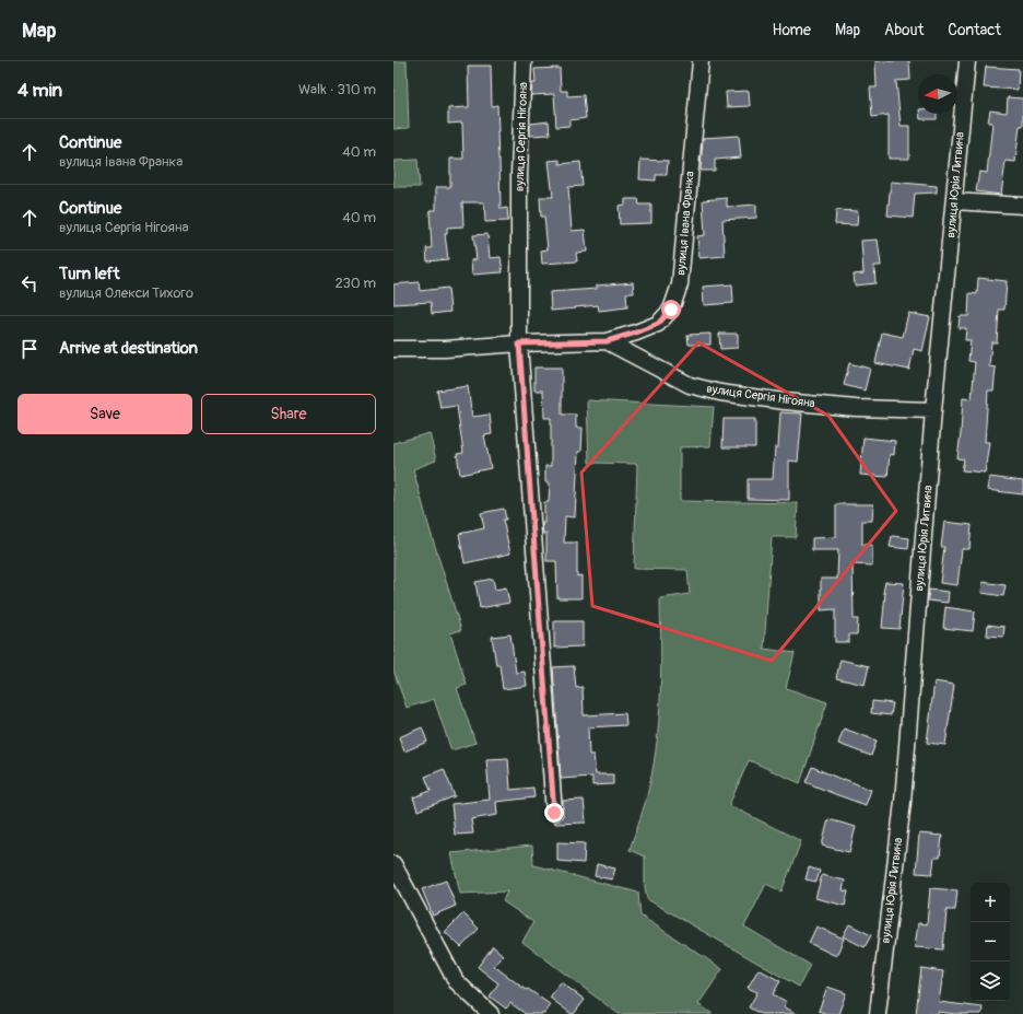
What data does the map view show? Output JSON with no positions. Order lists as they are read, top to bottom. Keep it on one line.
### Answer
{"streets":{"street":["вулиця Сергія Нігояна","вулиця Юрія Литвина","вулиця Івана Франка"]},"crossings":[["вулиця Сергія Нігояна","вулиця Юрія Литвина"],["вулиця Сергія Нігояна","вулиця Івана Франка"]],"north":"left","page":{"header":"Map","nav":["Home","Map","About","Contact"],"heading":["4 min","Walk · 310 m"],"list":[["Continue","вулиця Івана Франка","40 m"],["Continue","вулиця Сергія Нігояна","40 m"],["Turn left","вулиця Олекси Тихого","230 m"],"Arrive at destination"],"buttons":["Save","Share"],"map_buttons":["+","−"]}}
